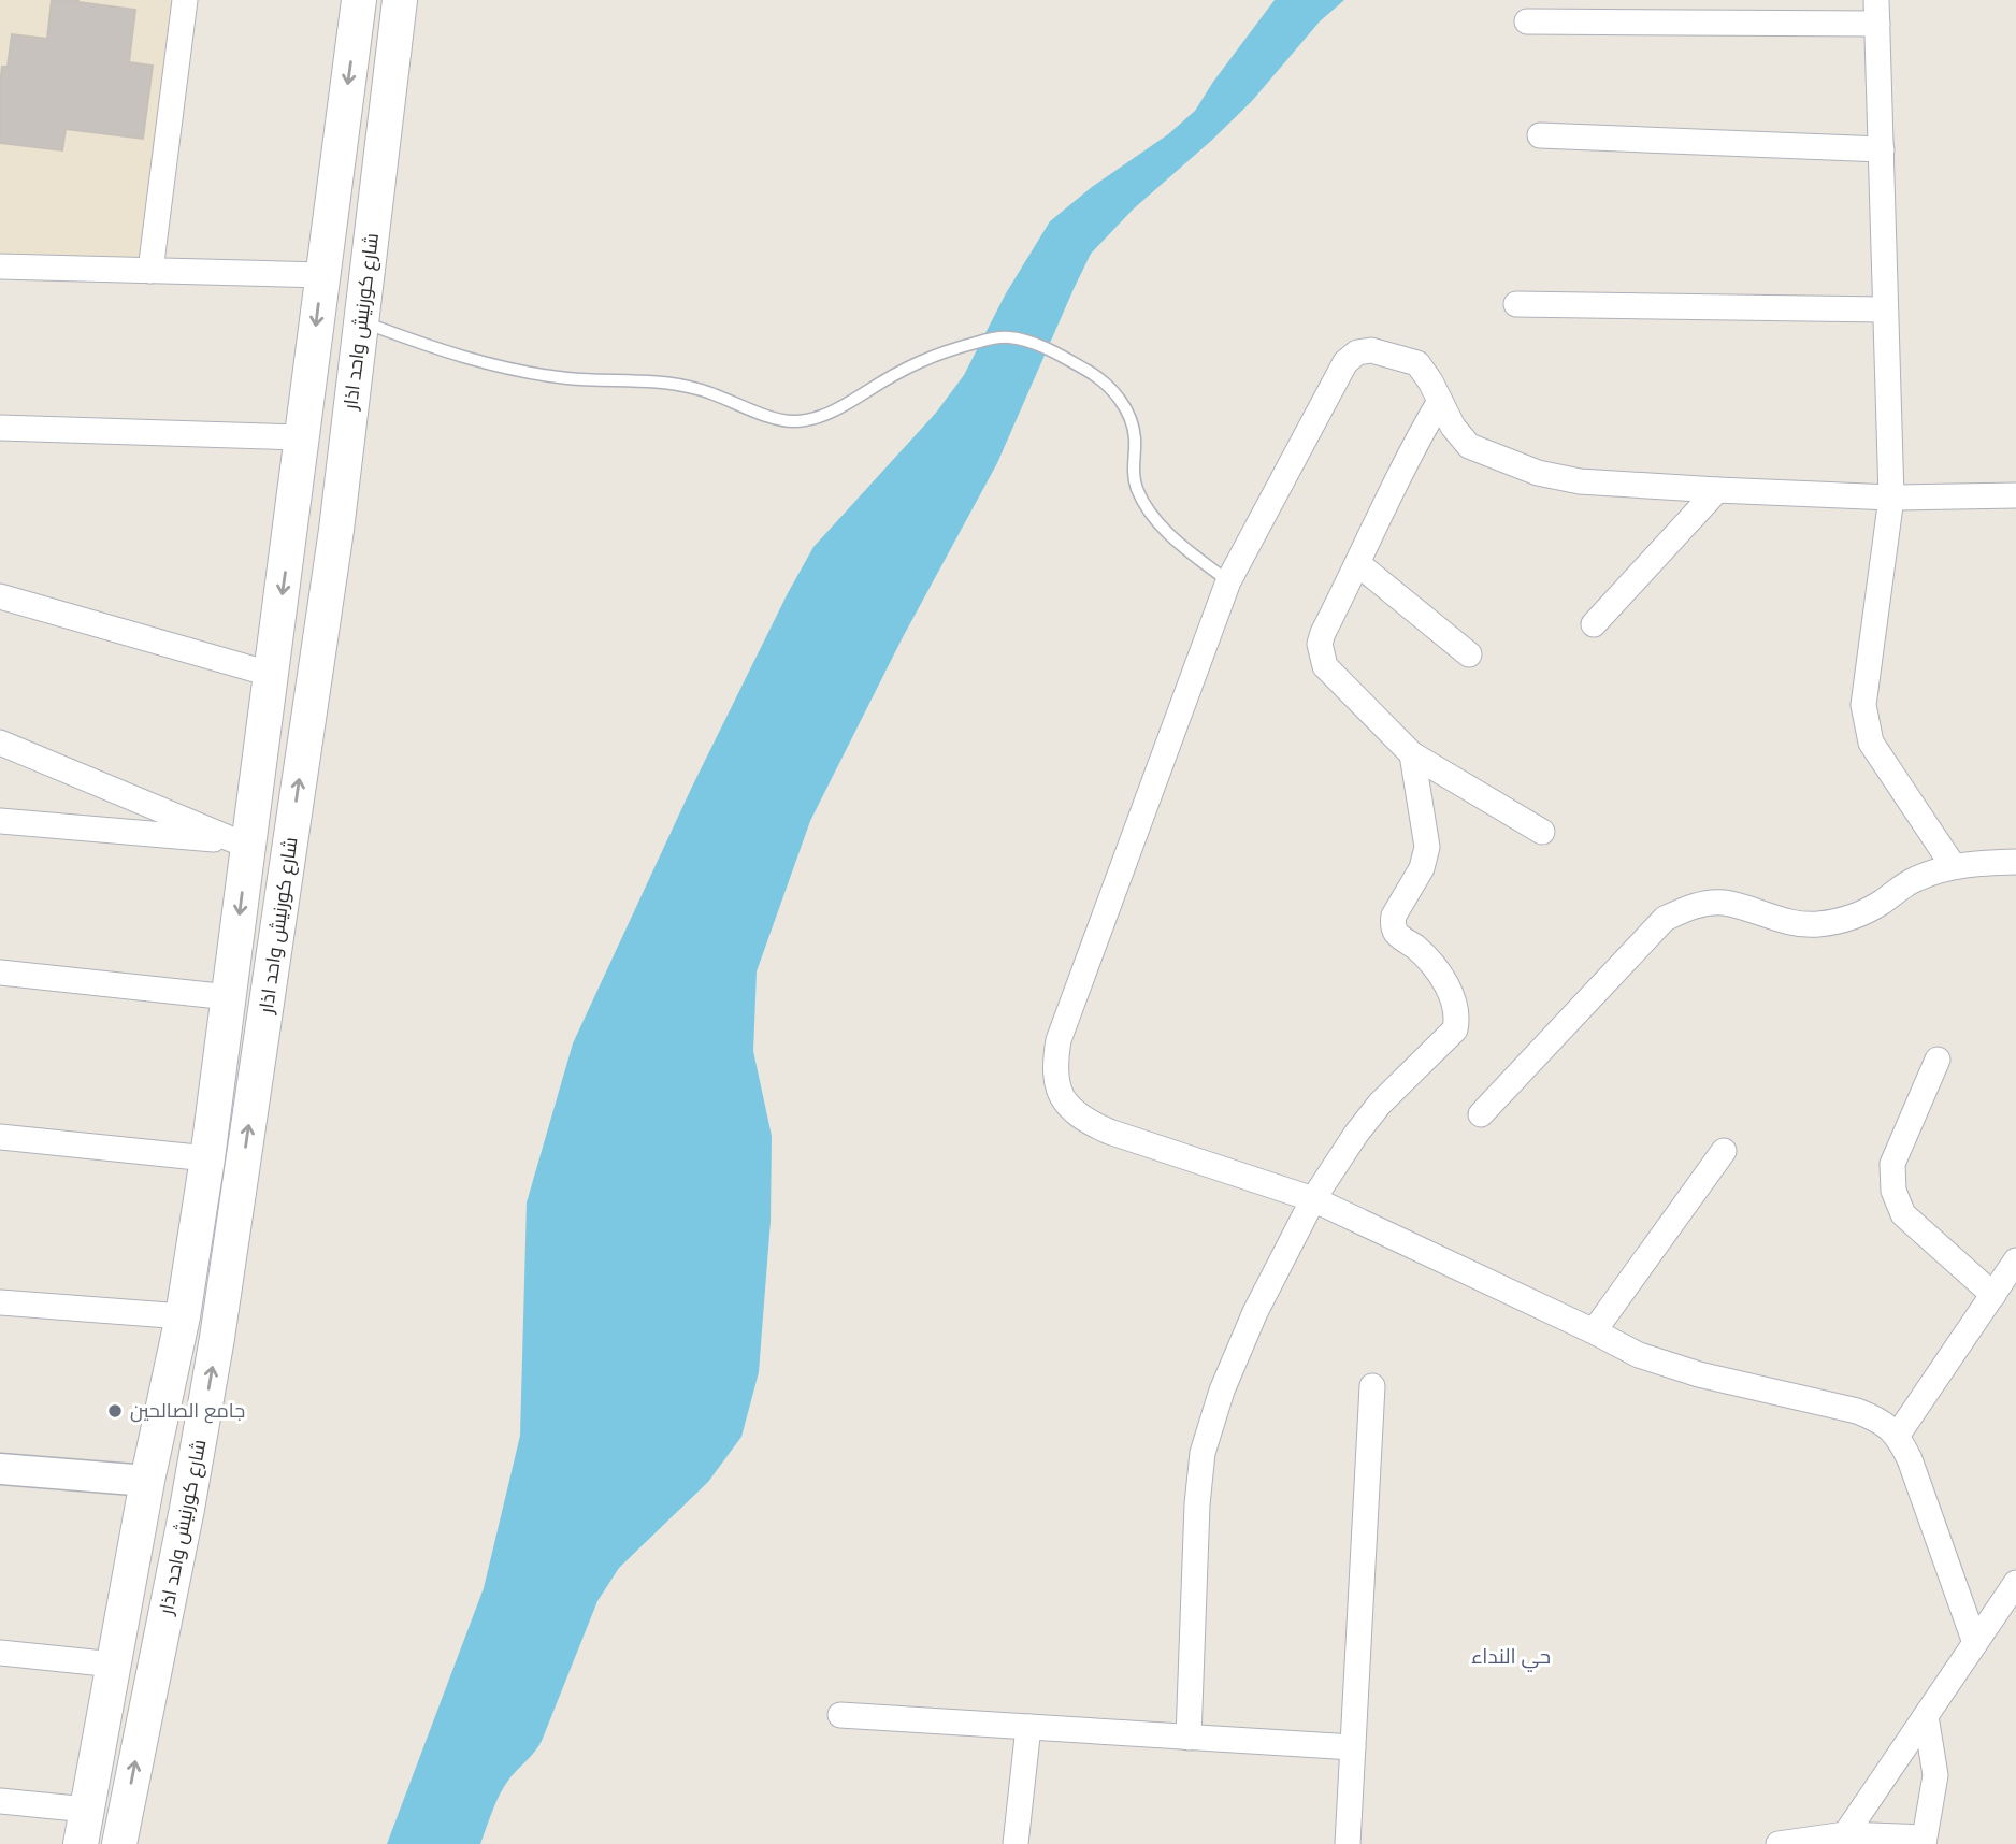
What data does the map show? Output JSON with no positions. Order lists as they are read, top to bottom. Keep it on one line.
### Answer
{"streets":{"main road":["شارع كورنيش واحد اذار"]},"districts":["حي النداء"],"places":["جامع الصالحين"]}
